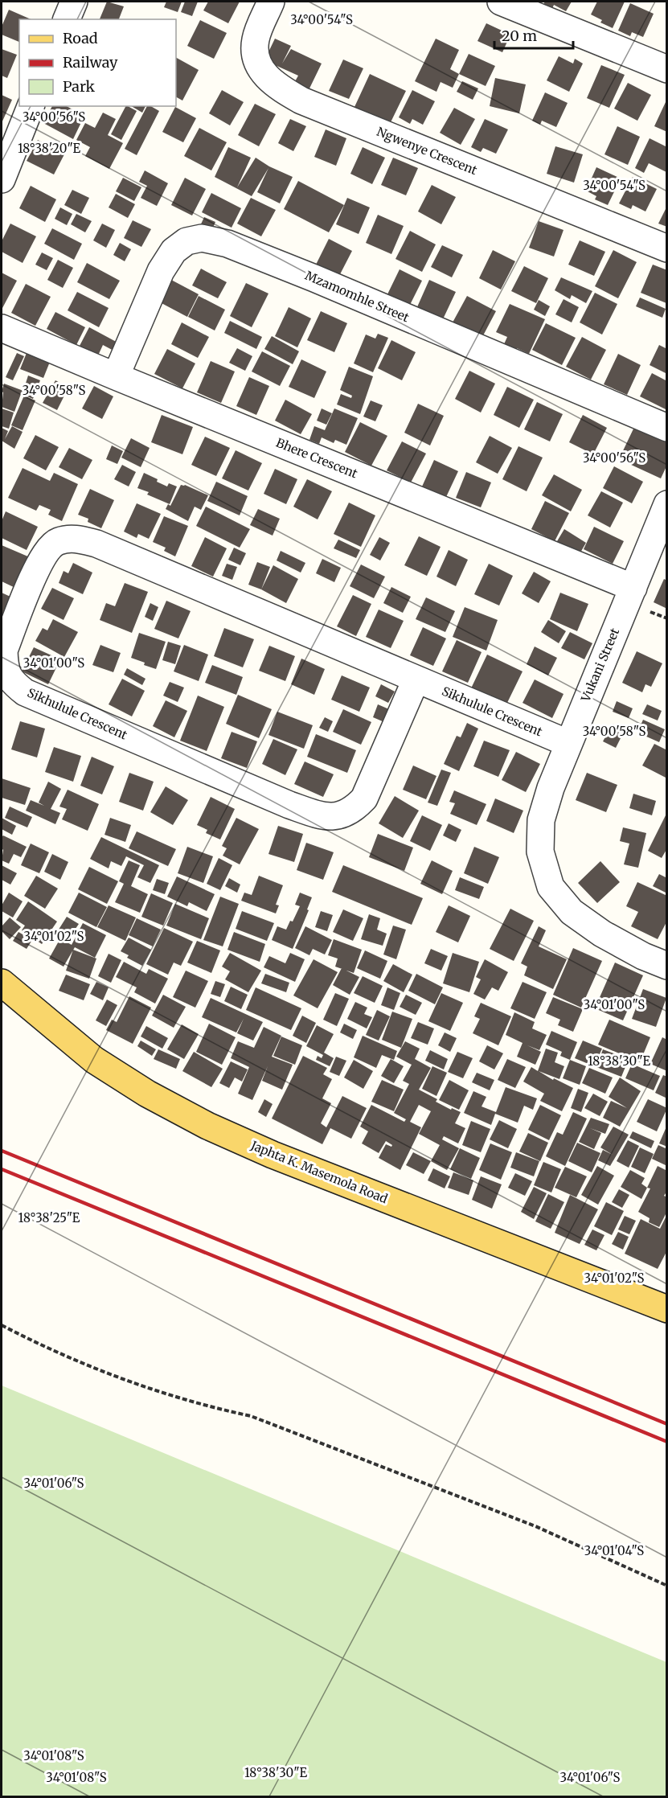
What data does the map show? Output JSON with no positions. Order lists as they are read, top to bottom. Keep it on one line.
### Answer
{"streets":{"main road":["Japhta K. Masemola Road"],"street":["Ngwenye Crescent","Mzamomhle Street","Bhere Crescent","Vukani Street","Sikhulule Crescent"]},"crossings":[["Mzamomhle Street","Bhere Crescent"],["Bhere Crescent","Vukani Street"],["Vukani Street","Sikhulule Crescent"]],"legend":["Road","Railway","Park"],"scale_bar":"20 m","coordinates":["34°00'54\"S","34°00'56\"S","18°38'20\"E","34°00'58\"S","34°01'00\"S","34°01'02\"S","18°38'30\"E","18°38'25\"E","34°01'06\"S","34°01'04\"S","34°01'08\"S"]}
